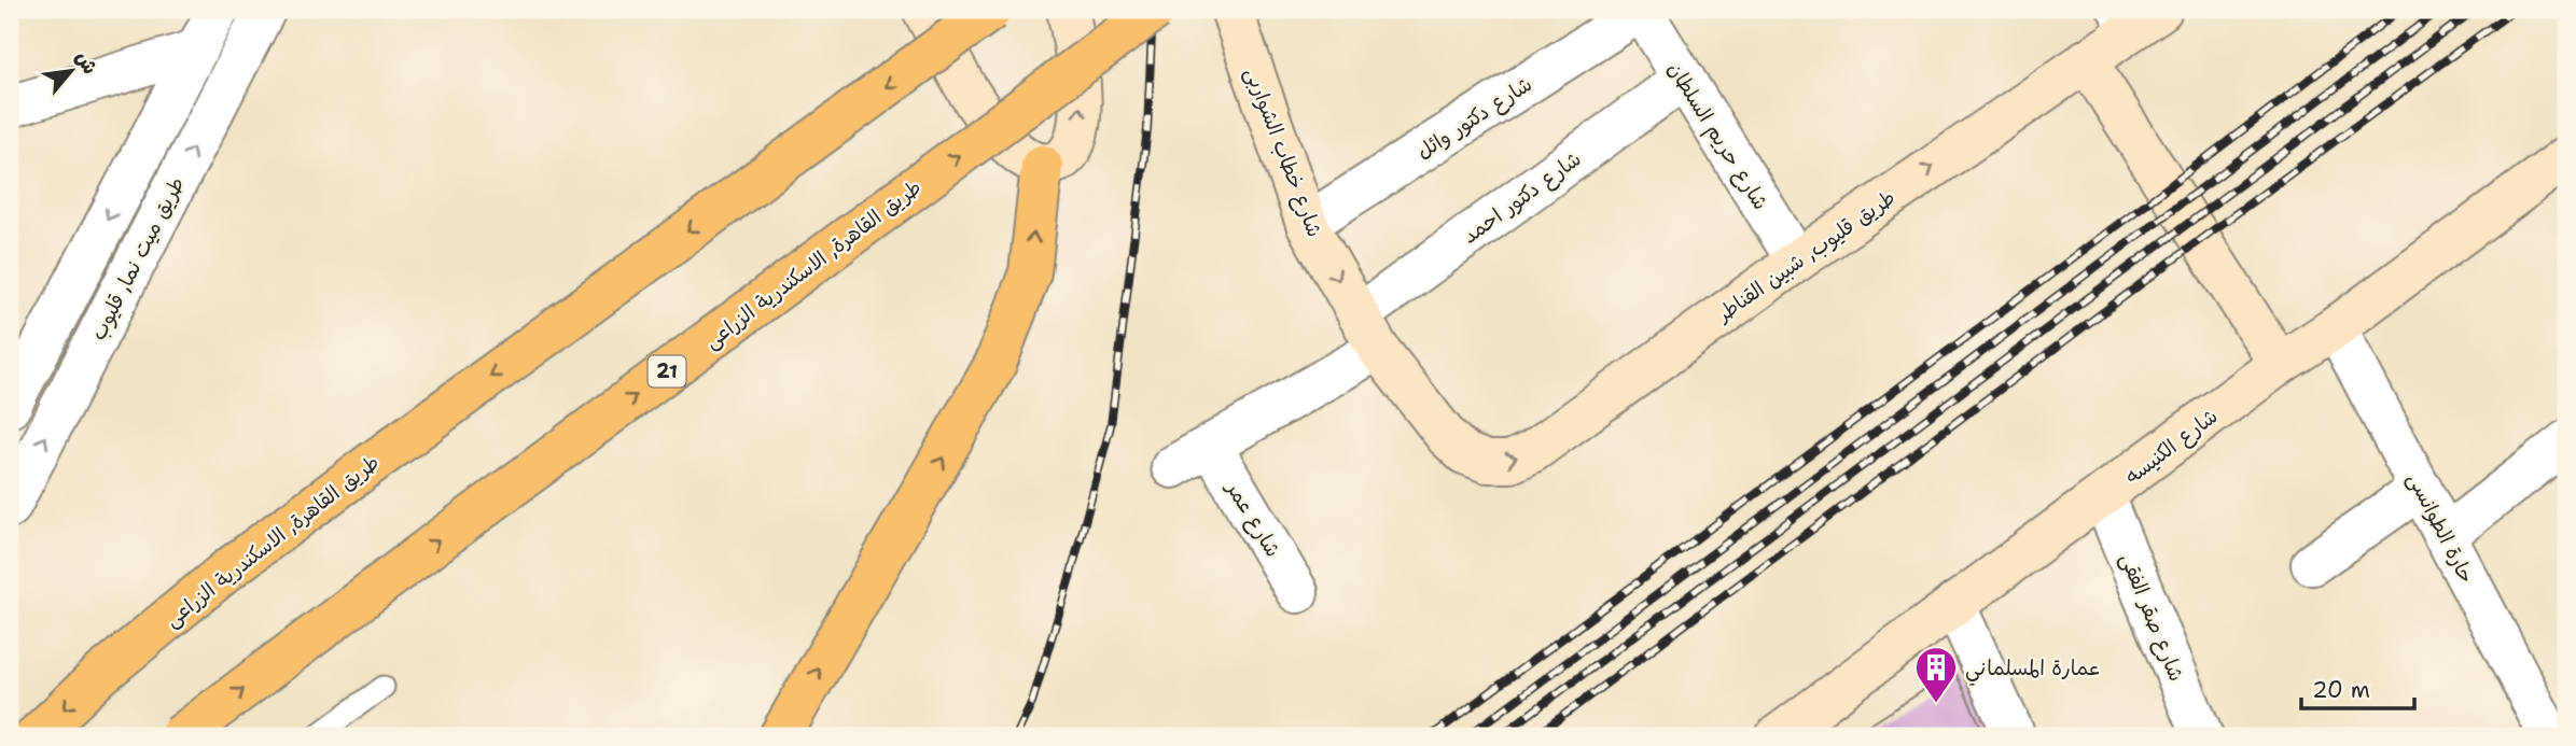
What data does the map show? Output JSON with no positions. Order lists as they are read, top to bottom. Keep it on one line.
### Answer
{"streets":{"highway":["طريق القاهرة, الاسكندرية الزراعى","21"],"main road":["شارع خطاب الشواربى","طريق قليوب, شبين القناطر","شارع الكنيسه"],"street":["شارع دكتور وائل","شارع حريم السلطان","شارع دكتور احمد","طريق ميت نما, قليوب","شارع عمر","حارة الطوانسى","شارع صقر الفقى"]},"crossings":[["شارع دكتور وائل","شارع حريم السلطان"],["شارع دكتور وائل","شارع خطاب الشواربى"],["شارع حريم السلطان","شارع دكتور احمد"],["شارع حريم السلطان","طريق قليوب, شبين القناطر"],["شارع خطاب الشواربى","شارع دكتور احمد"],["شارع خطاب الشواربى","طريق قليوب, شبين القناطر"],["شارع دكتور احمد","شارع عمر"],["شارع الكنيسه","حارة الطوانسى"],["شارع الكنيسه","شارع صقر الفقى"]],"one_way":["طريق قليوب, شبين القناطر"],"places":{"building":["عمارة المسلماني"]},"scale_bar":"20 m","north":"top right"}
